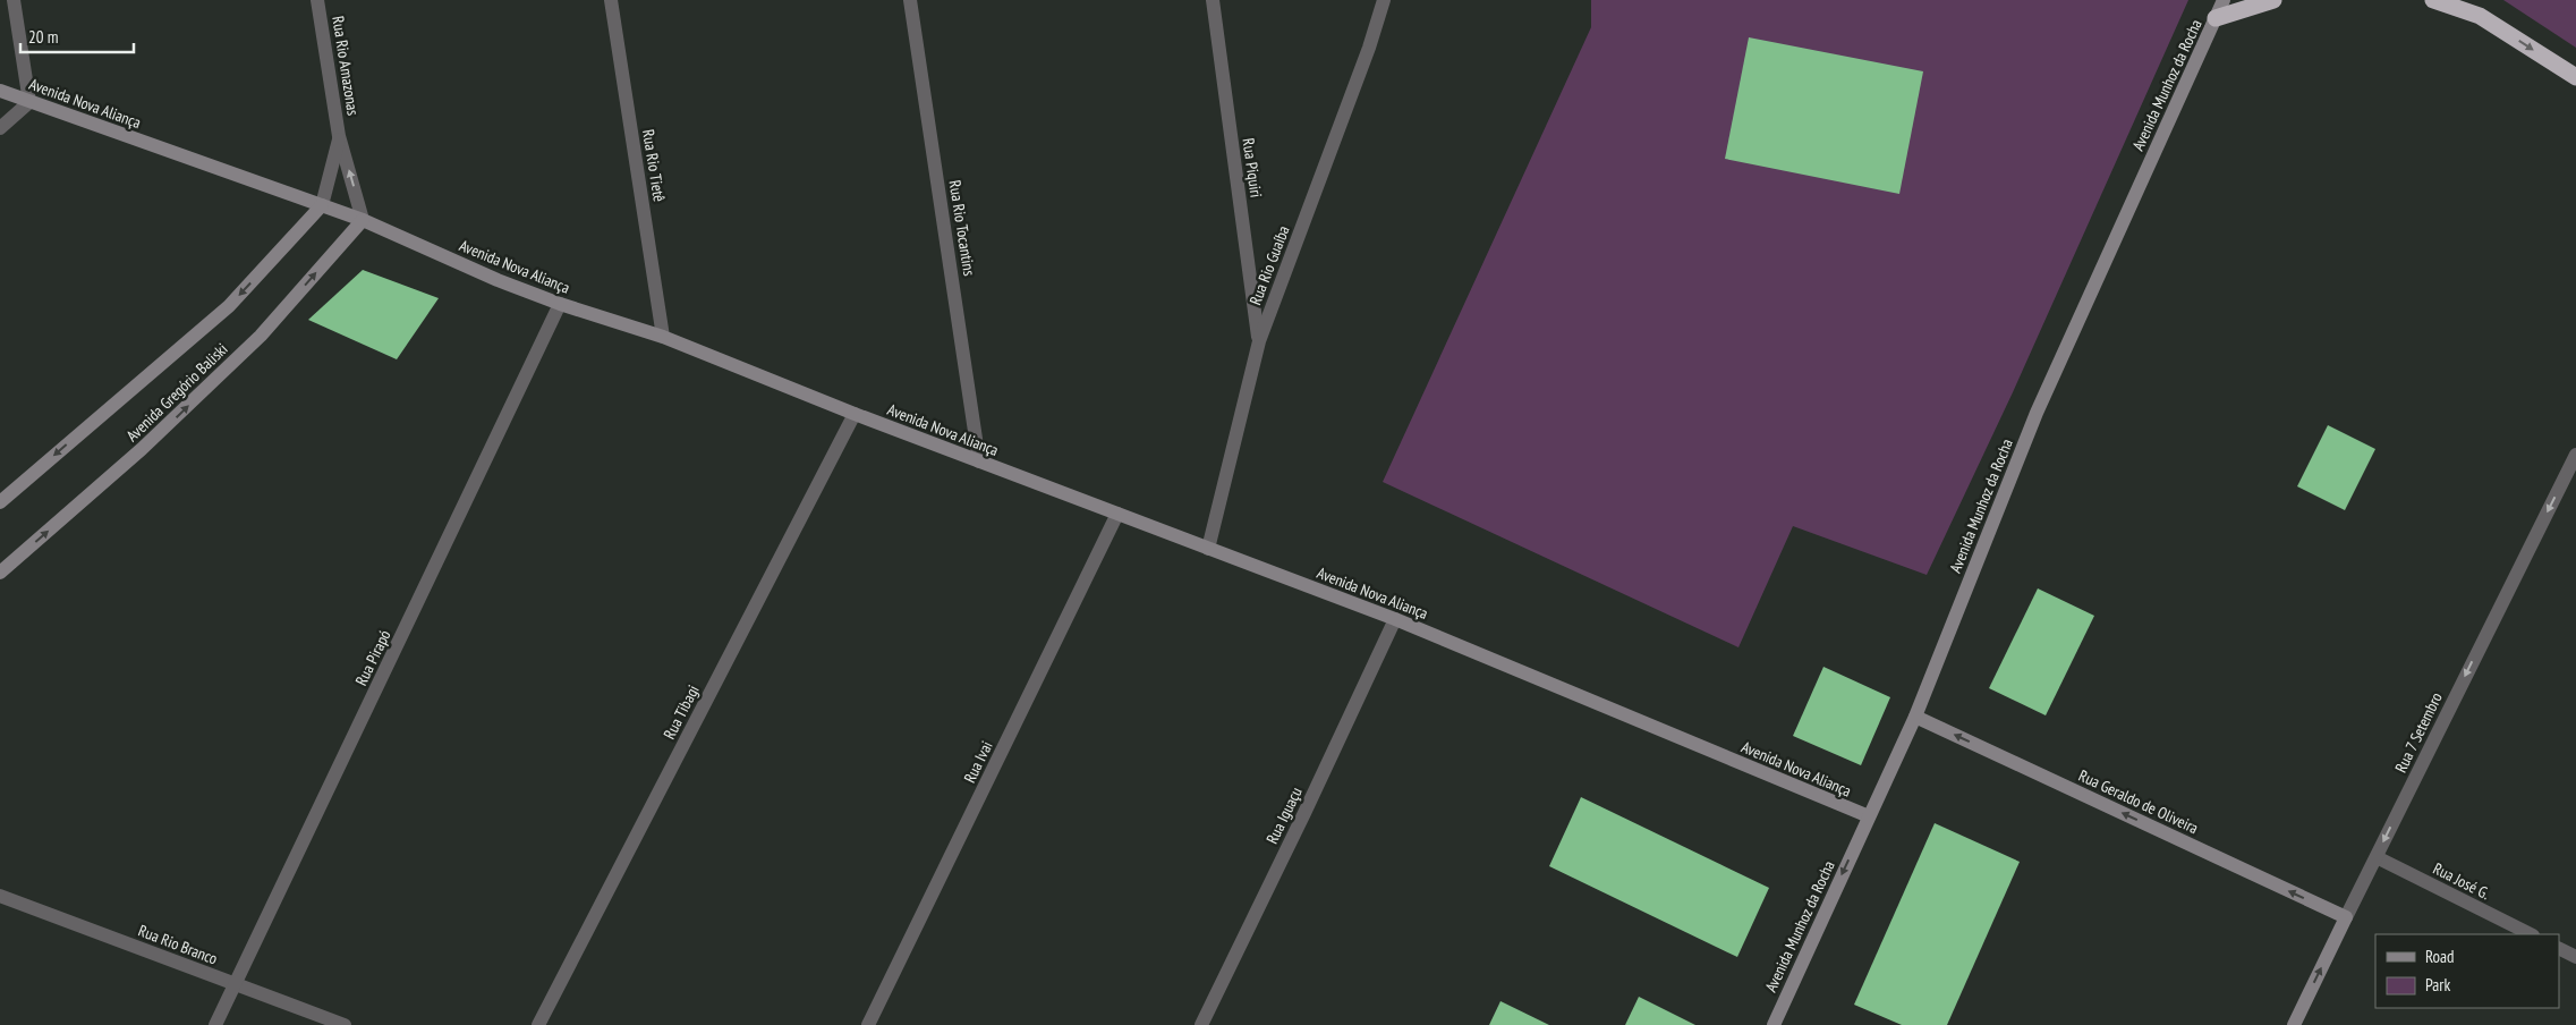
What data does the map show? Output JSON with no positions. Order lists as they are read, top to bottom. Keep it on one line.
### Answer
{"streets":{"street":["Rua Rio Amazonas","Avenida Munhoz da Rocha","Avenida Nova Aliança","Rua Rio Tietê","Rua Piquiri","Rua Rio Tocantins","Rua Rio Guaíba","Avenida Gregório Baliski","Rua Pirapó","Rua Tibagi","Rua 7 Setembro","Rua Ivai","Rua Geraldo de Oliveira","Rua Iguaçu","Rua José G.","Rua Rio Branco"]},"crossings":[["Rua Rio Amazonas","Avenida Nova Aliança"],["Rua Rio Amazonas","Avenida Gregório Baliski"],["Avenida Munhoz da Rocha","Avenida Nova Aliança"],["Avenida Munhoz da Rocha","Rua Geraldo de Oliveira"],["Avenida Nova Aliança","Rua Rio Tietê"],["Avenida Nova Aliança","Rua Rio Tocantins"],["Avenida Nova Aliança","Rua Rio Guaíba"],["Avenida Nova Aliança","Avenida Gregório Baliski"],["Avenida Nova Aliança","Rua Pirapó"],["Avenida Nova Aliança","Rua Tibagi"],["Avenida Nova Aliança","Rua Ivai"],["Avenida Nova Aliança","Rua Iguaçu"],["Rua Piquiri","Rua Rio Guaíba"],["Rua Pirapó","Rua Rio Branco"],["Rua 7 Setembro","Rua Geraldo de Oliveira"],["Rua 7 Setembro","Rua José G."]],"one_way":["Rua Geraldo de Oliveira"],"legend":["Road","Park"],"scale_bar":"20 m"}
